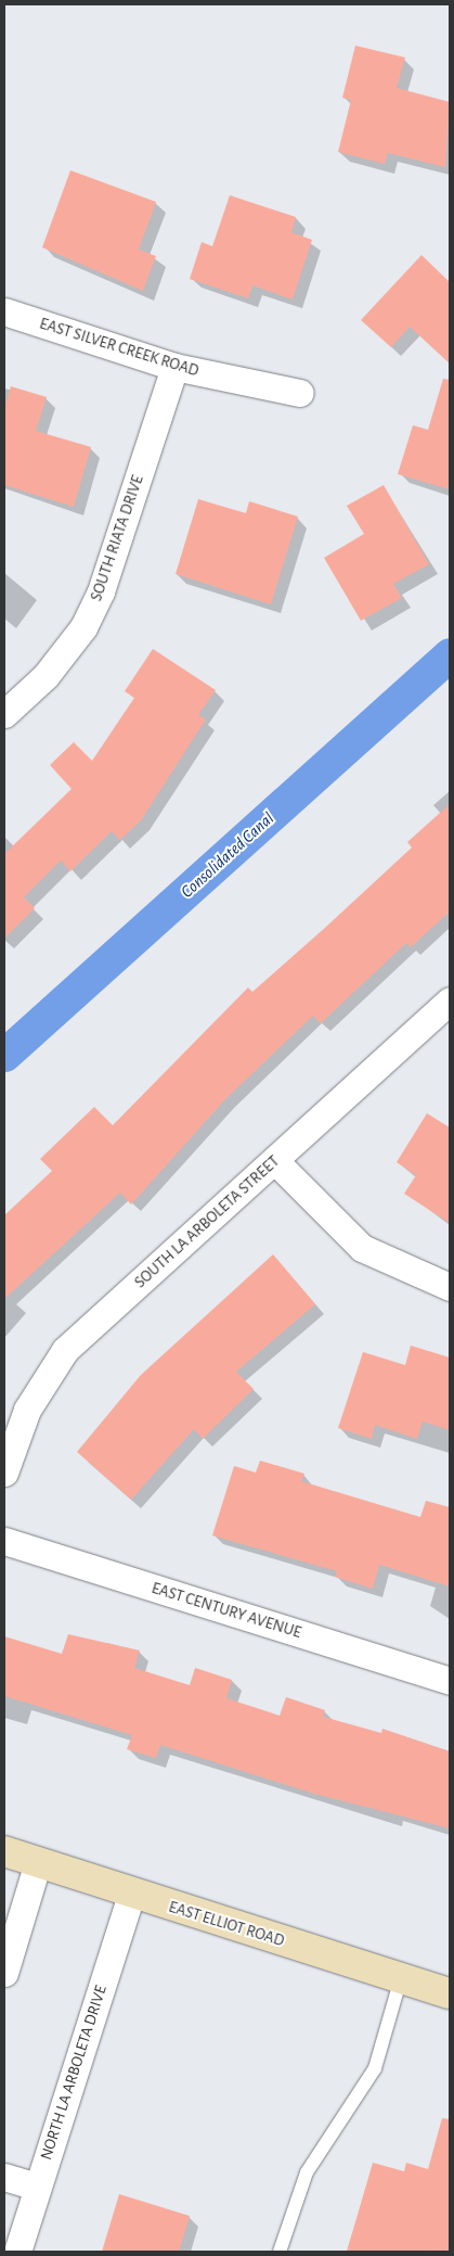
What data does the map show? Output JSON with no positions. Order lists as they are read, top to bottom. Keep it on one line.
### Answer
{"streets":{"main road":["EAST ELLIOT ROAD"],"street":["EAST SILVER CREEK ROAD","SOUTH RIATA DRIVE","SOUTH LA ARBOLETA STREET","EAST CENTURY AVENUE","NORTH LA ARBOLETA DRIVE"]},"crossings":[["EAST SILVER CREEK ROAD","SOUTH RIATA DRIVE"],["EAST ELLIOT ROAD","NORTH LA ARBOLETA DRIVE"]],"water":["Consolidated Canal"]}
